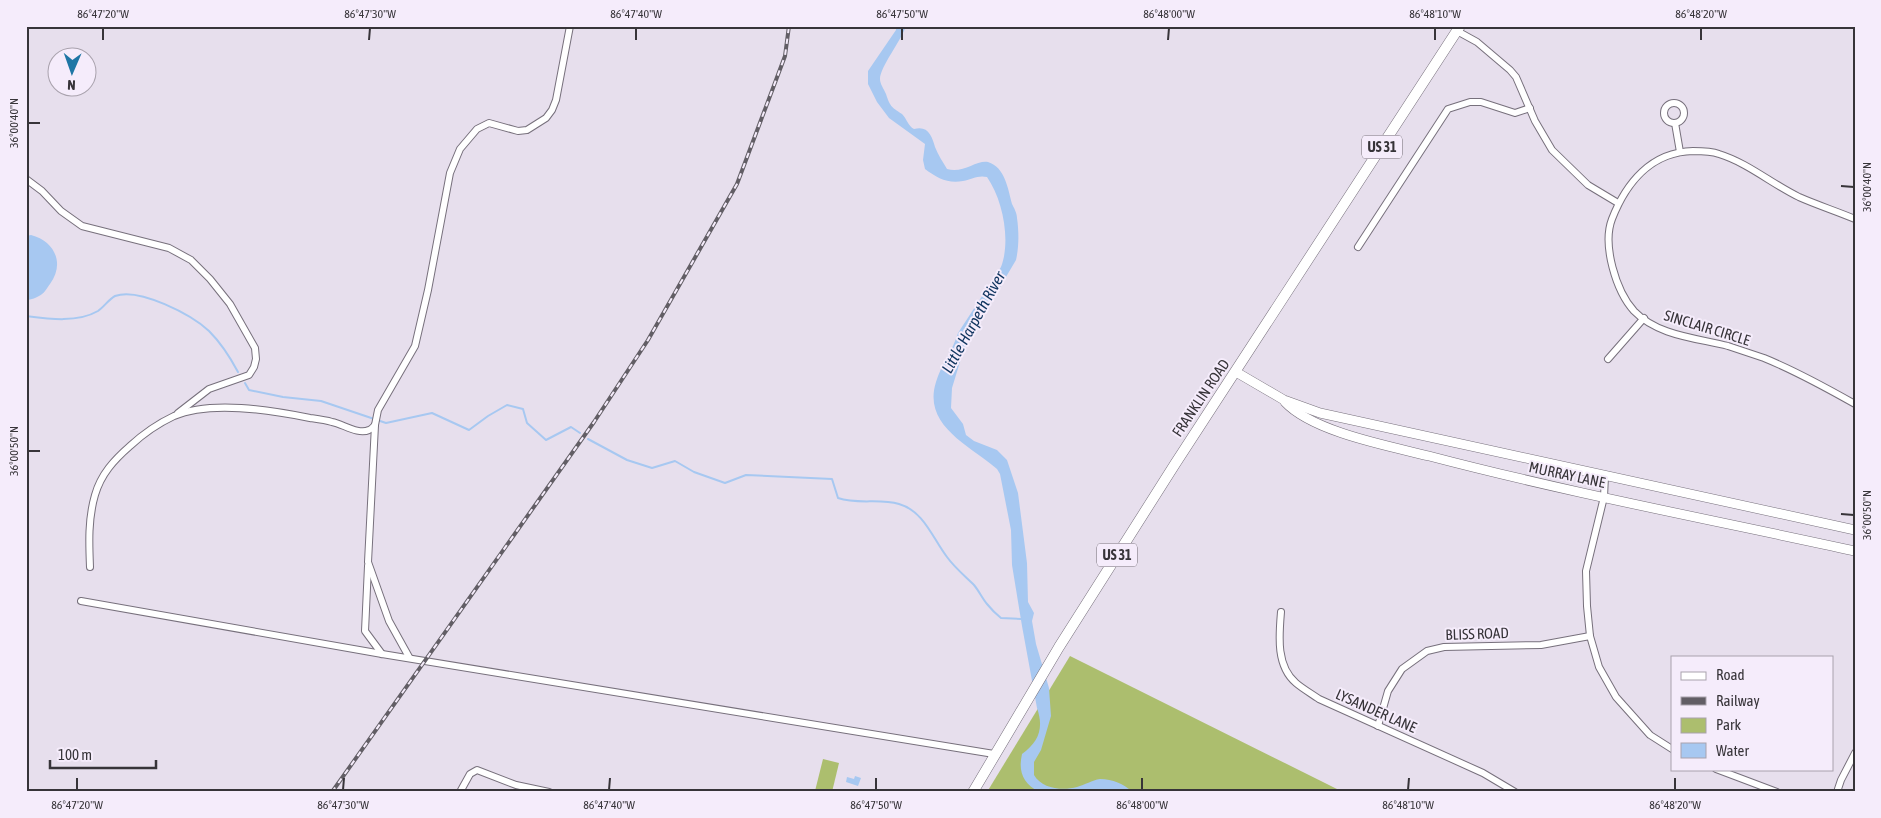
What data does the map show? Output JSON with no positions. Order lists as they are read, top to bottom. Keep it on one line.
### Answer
{"streets":{"main road":["US 31","FRANKLIN ROAD","MURRAY LANE"],"street":["SINCLAIR CIRCLE","BLISS ROAD","LYSANDER LANE"]},"crossings":[["FRANKLIN ROAD","MURRAY LANE"],["BLISS ROAD","LYSANDER LANE"]],"water":["Little Harpeth River"],"legend":["Road","Railway","Park","Water"],"scale_bar":"100 m","north":"bottom","coordinates":["86°47'20\"W","86°47'30\"W","86°47'40\"W","86°47'50\"W","86°48'00\"W","86°48'10\"W","86°48'20\"W","36°00'40\"N","36°00'50\"N"]}
